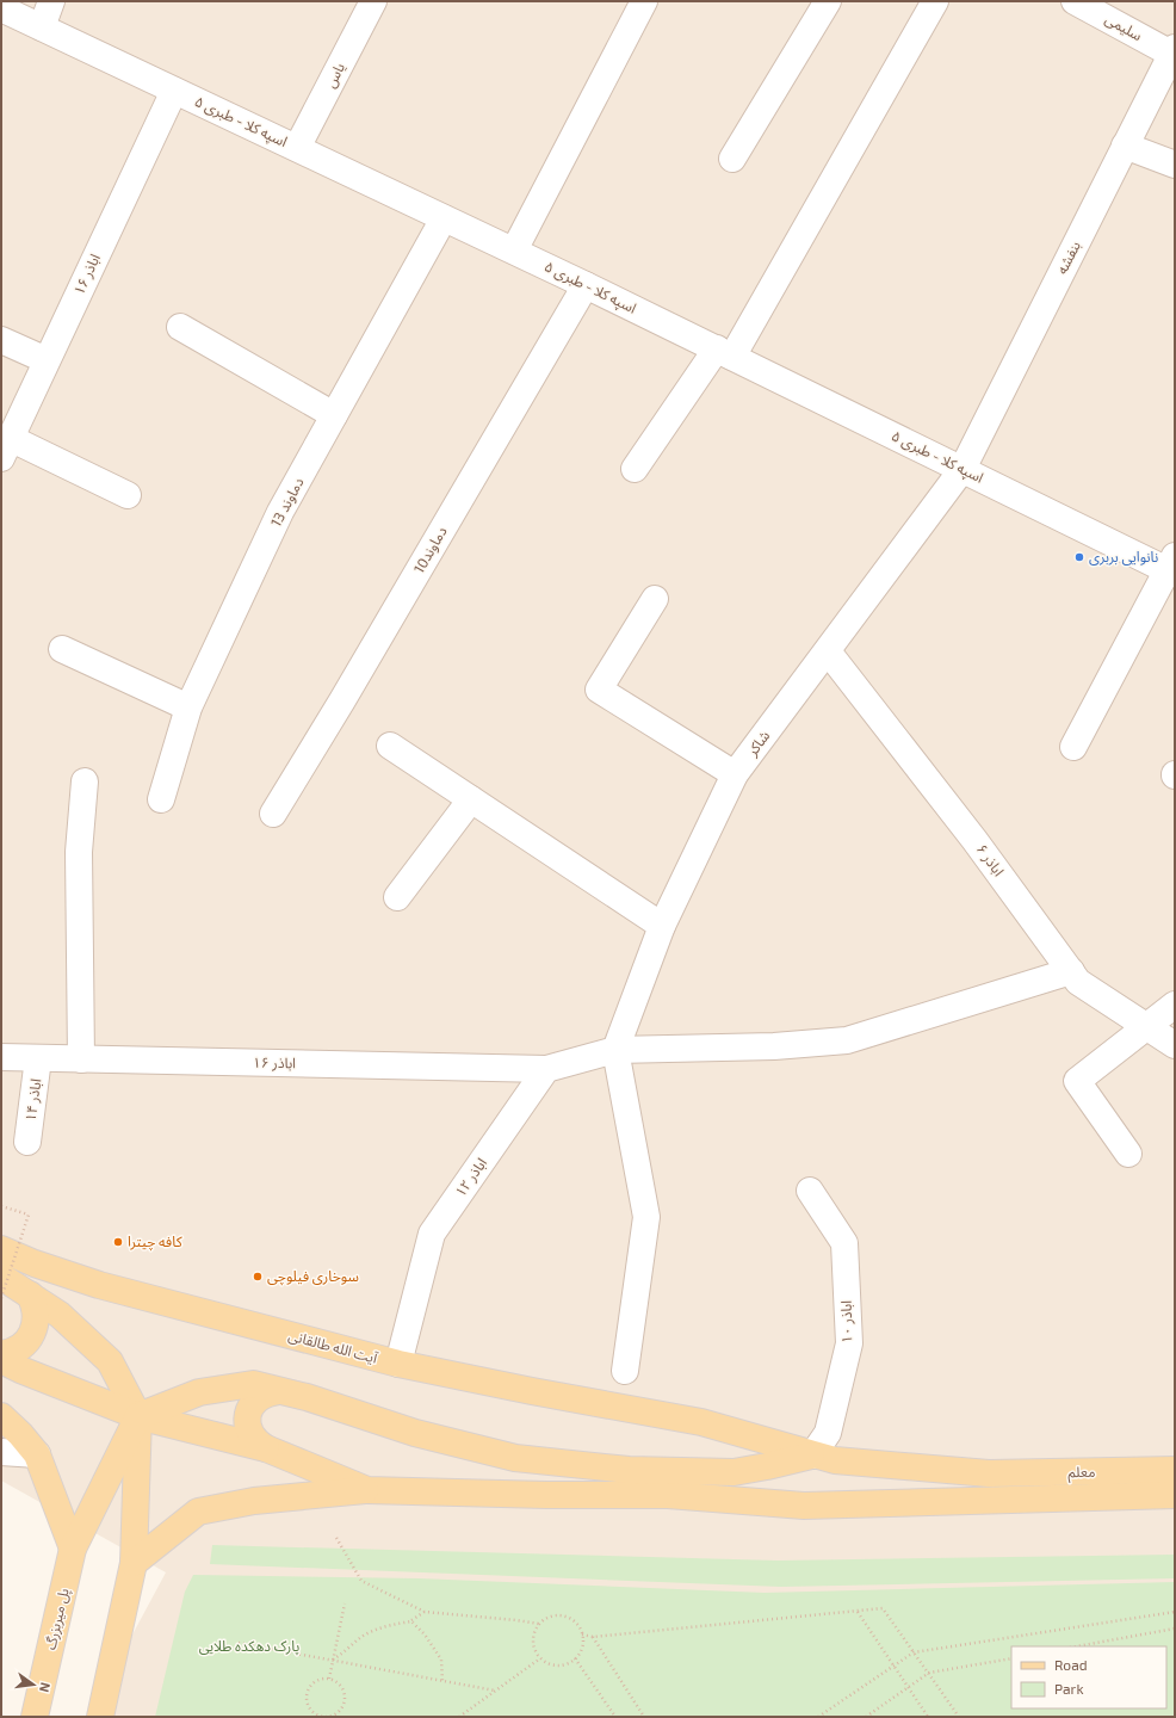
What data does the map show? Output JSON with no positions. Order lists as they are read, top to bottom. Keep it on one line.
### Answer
{"streets":{"main road":["آیت الله طالقانی","معلم","پل میربزرگ"],"street":["سلیمی","یاس","اسپه کلا - طبری ۵","بنفشه","اباذر ۱۶","دماوند 13","دماوند10","شاکر","اباذر ۶","اباذر ۱۴","اباذر ۱۲","اباذر ۱۰"]},"crossings":[["سلیمی","بنفشه"],["یاس","اسپه کلا - طبری ۵"],["اسپه کلا - طبری ۵","بنفشه"],["اسپه کلا - طبری ۵","اباذر ۱۶"],["اسپه کلا - طبری ۵","دماوند 13"],["اسپه کلا - طبری ۵","دماوند10"],["اسپه کلا - طبری ۵","شاکر"],["بنفشه","شاکر"],["اباذر ۱۶","اباذر ۱۴"],["اباذر ۱۶","اباذر ۱۲"],["شاکر","اباذر ۶"],["اباذر ۱۲","آیت الله طالقانی"],["اباذر ۱۰","آیت الله طالقانی"],["اباذر ۱۰","معلم"],["آیت الله طالقانی","معلم"]],"parks":["پارک دهکده طلایی"],"places":["نانوایی بربری","کافه چیترا","سوخاری فیلوچی"],"legend":["Road","Park"],"north":"right"}
